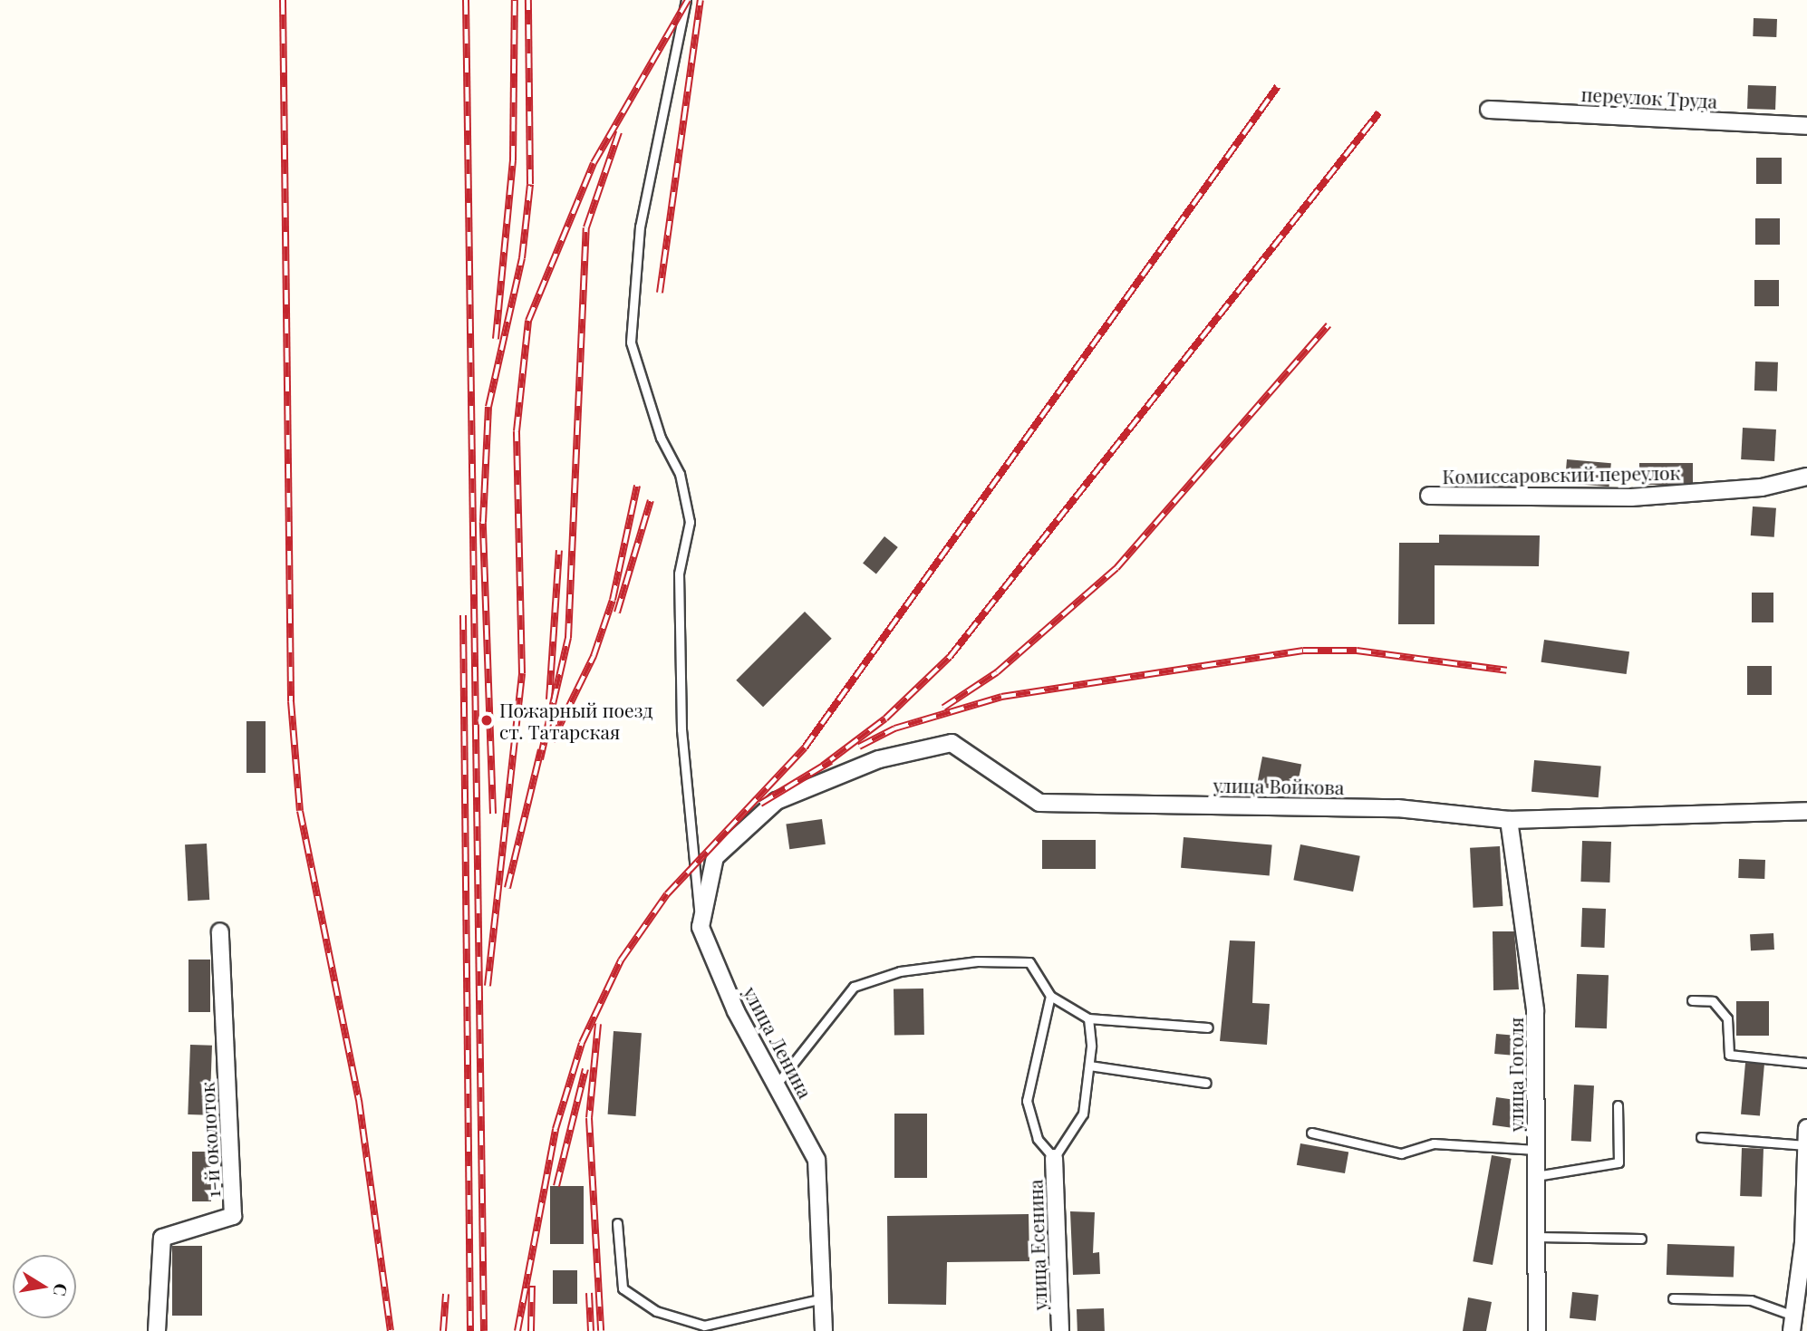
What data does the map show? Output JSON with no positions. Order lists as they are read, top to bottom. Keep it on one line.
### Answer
{"streets":{"street":["переулок Труда","Комиссаровский переулок","улица Войкова","улица Ленина","улица Гоголя","1-й околоток","улица Есенина"]},"crossings":[["улица Войкова","улица Ленина"],["улица Войкова","улица Гоголя"]],"places":["Пожарный поезд ст. Татарская"],"north":"right"}
